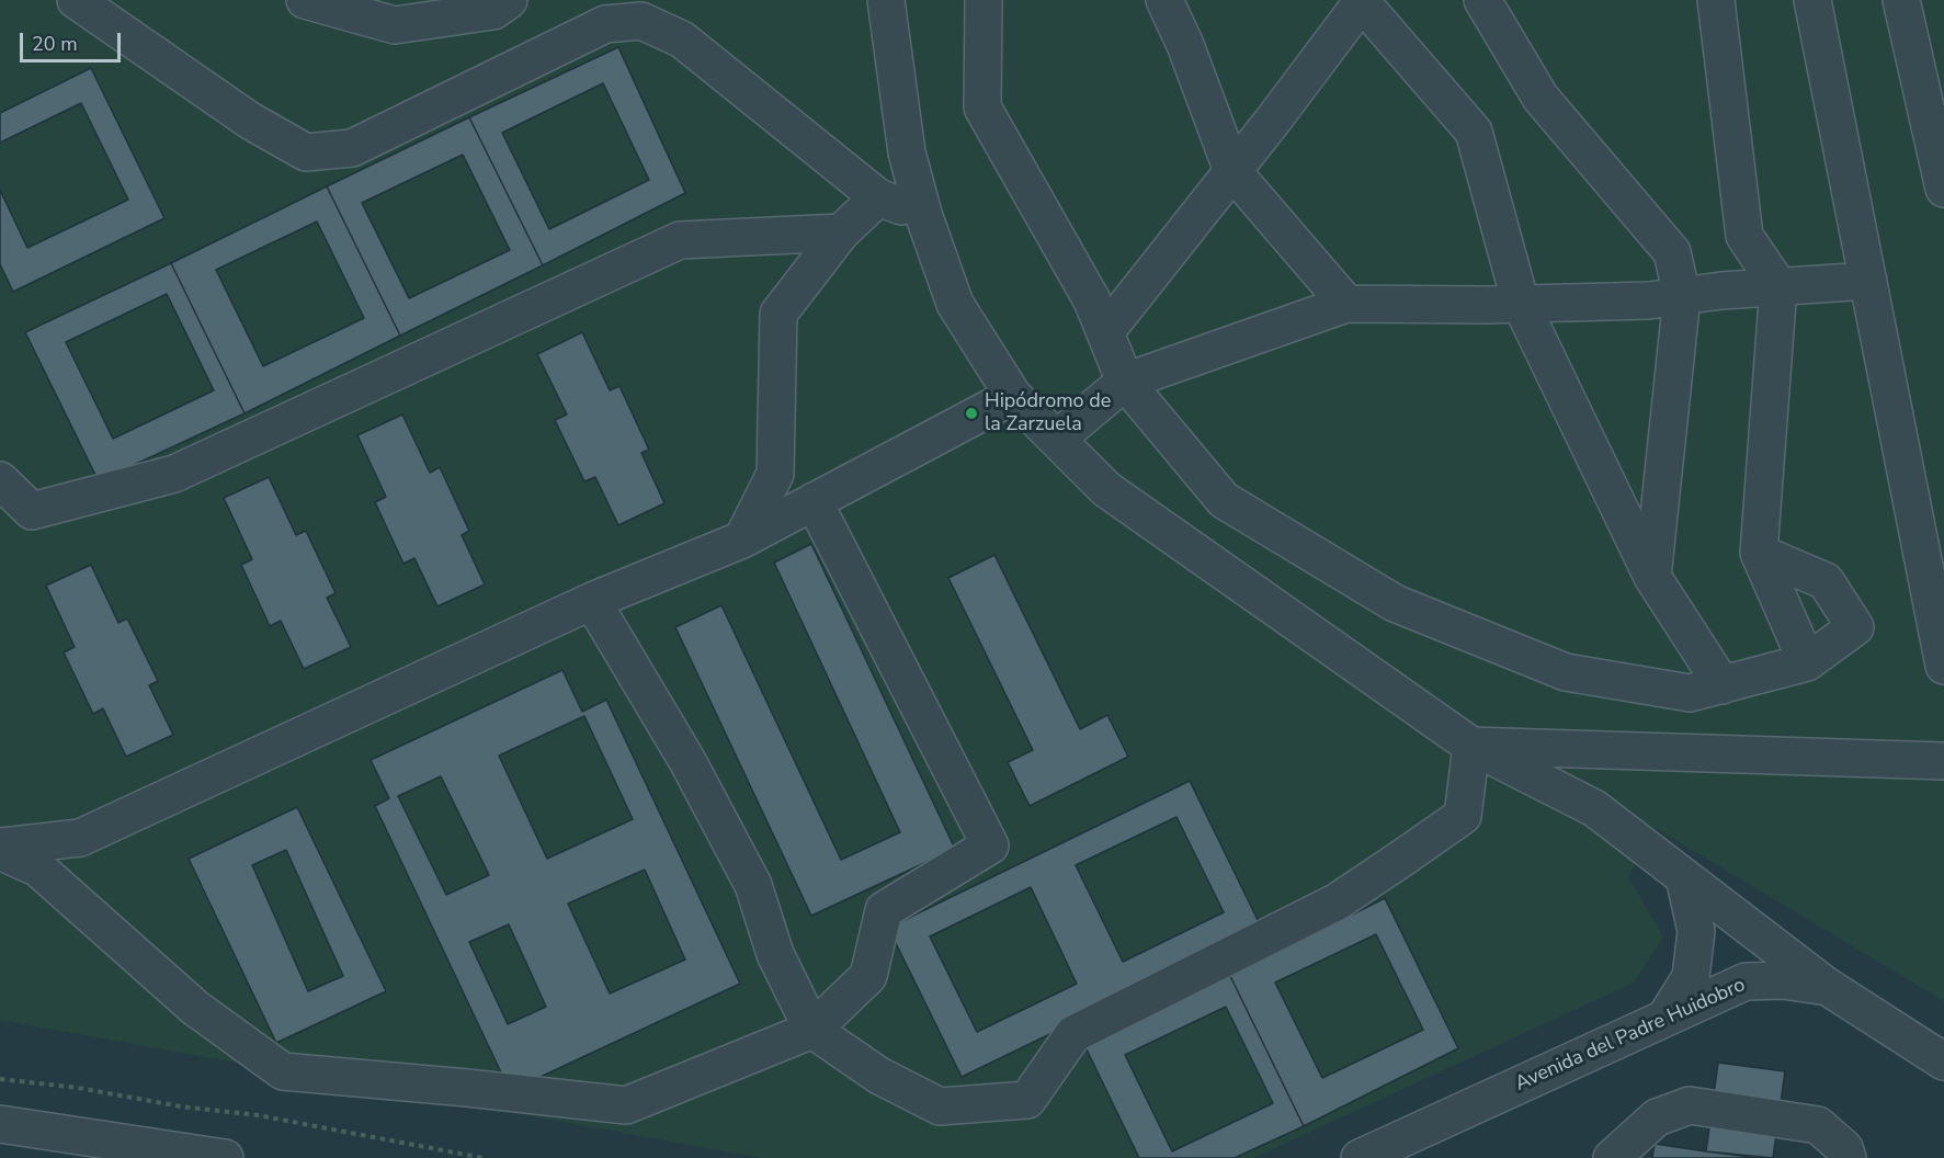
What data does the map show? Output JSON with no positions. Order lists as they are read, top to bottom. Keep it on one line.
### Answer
{"streets":{"street":["Avenida del Padre Huidobro"]},"places":["Hipódromo de la Zarzuela"],"scale_bar":"20 m"}
